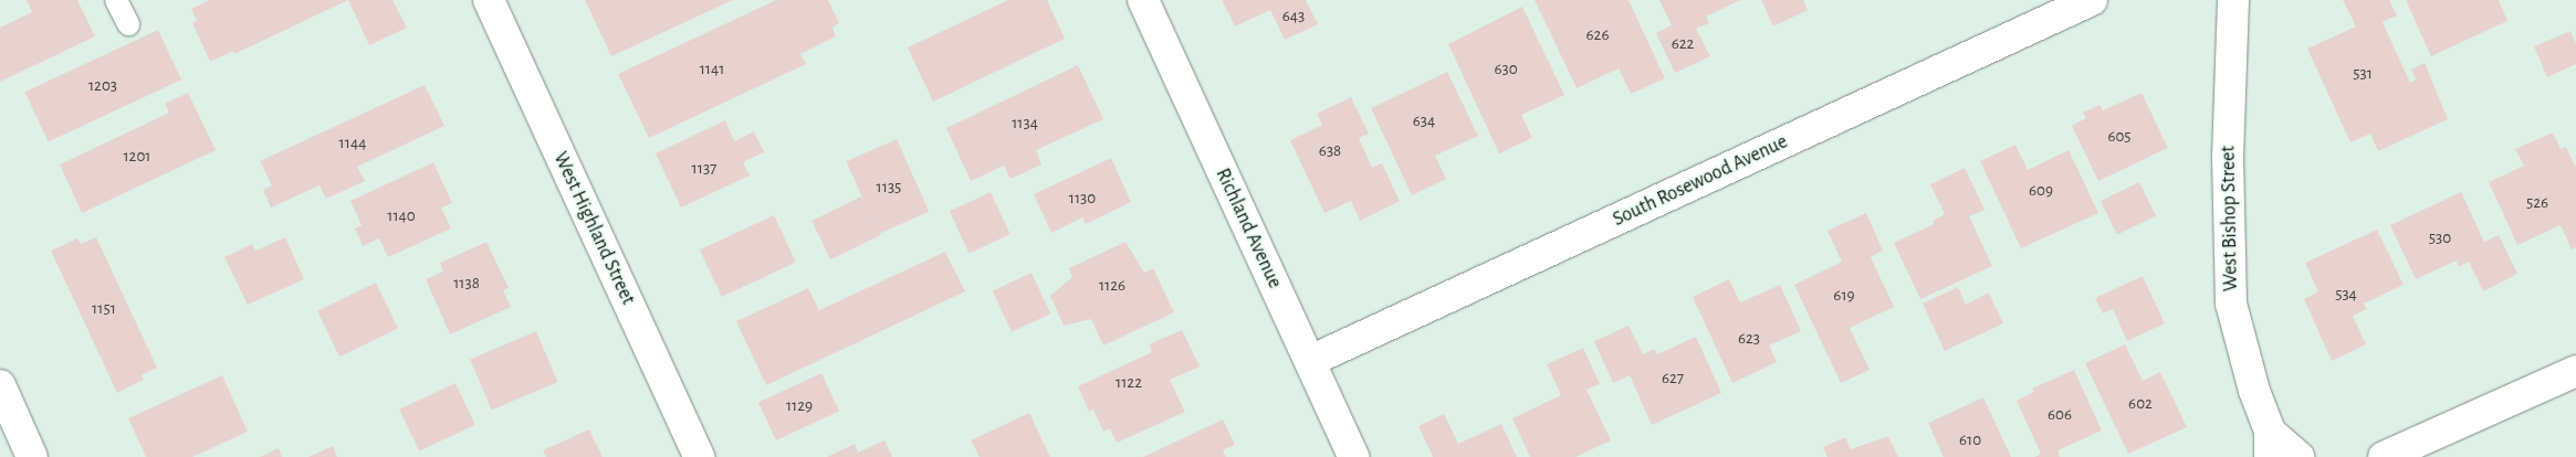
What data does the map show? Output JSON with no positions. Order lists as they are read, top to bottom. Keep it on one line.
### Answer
{"streets":{"street":["South Rosewood Avenue","West Bishop Street","West Highland Street","Richland Avenue"]},"crossings":[["South Rosewood Avenue","Richland Avenue"]],"house_numbers":["643","626","622","1141","630","531","1203","634","1134","605","1144","638","1201","1137","1135","609","1130","526","1140","530","1138","1126","534","619","1151","623","627","1122","602","1129","606","610"]}
